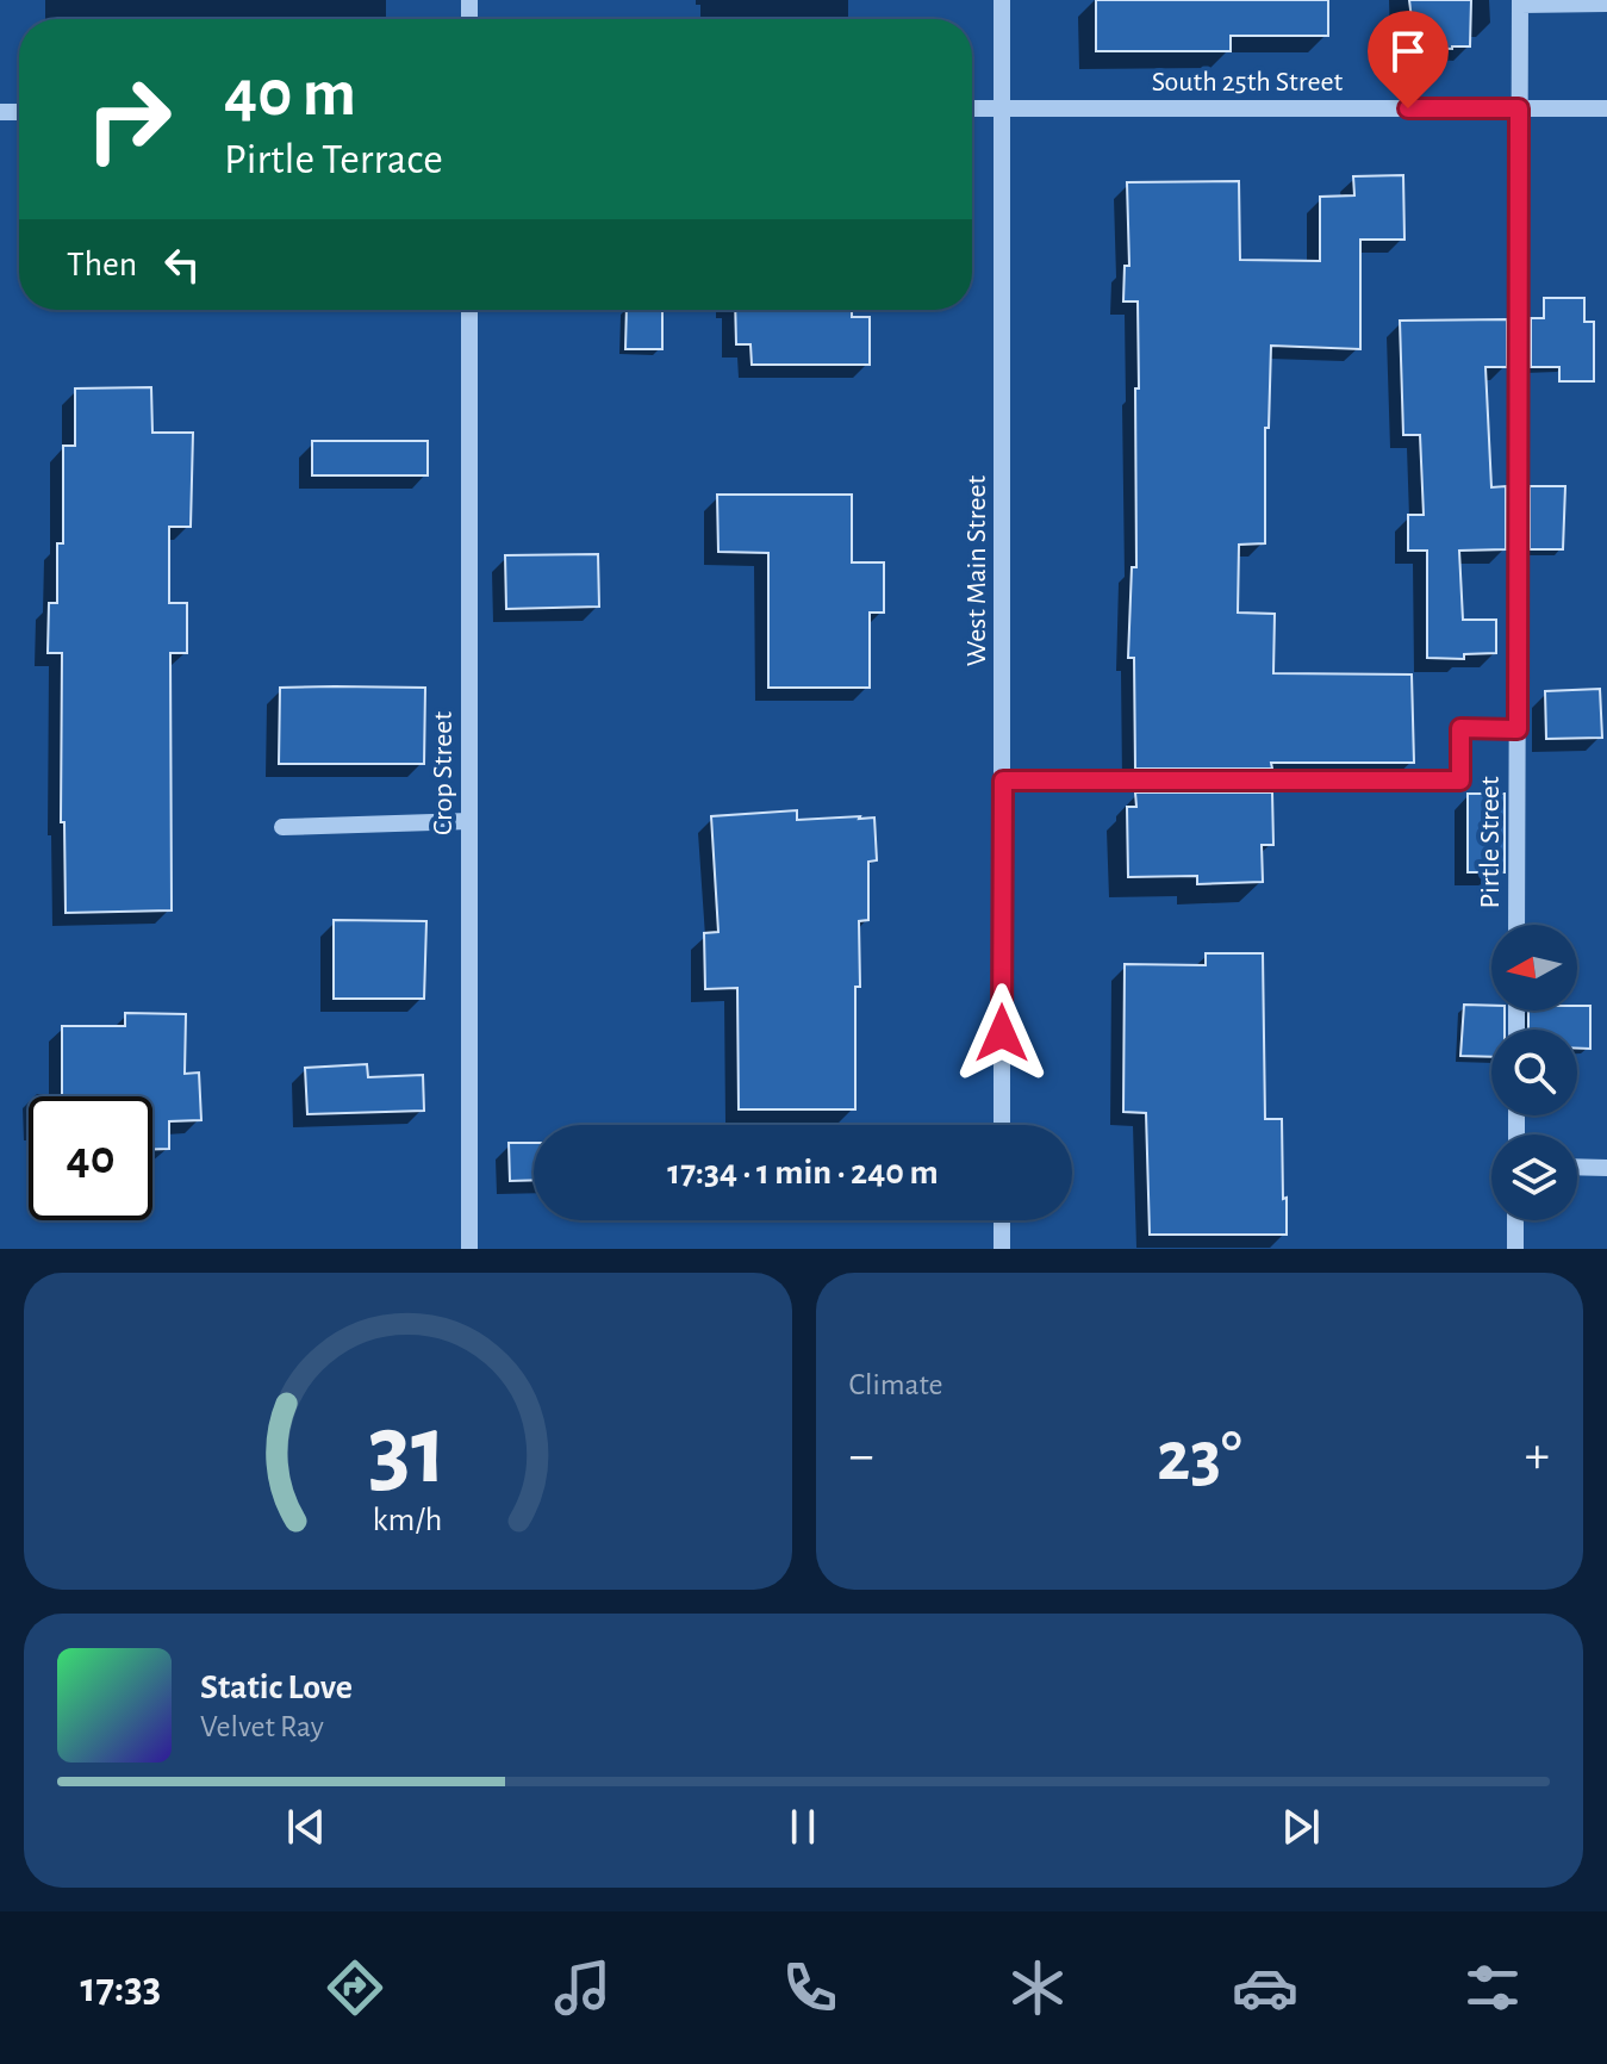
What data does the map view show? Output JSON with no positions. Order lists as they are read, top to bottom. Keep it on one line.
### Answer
{"streets":{"street":["South 25th Street","West Main Street","Crop Street","Pirtle Street"]},"crossings":[["South 25th Street","West Main Street"],["South 25th Street","Pirtle Street"]],"north":"left","page":{"turn":["40 m","Pirtle Terrace"],"then":"Then","limit":"40","trip":"17:34 · 1 min · 240 m","tile":"Climate","heat":["−","23°","+"],"song":["Static Love","Velvet Ray"],"tabs":"17:33","gauge":["31","km/h"]}}
